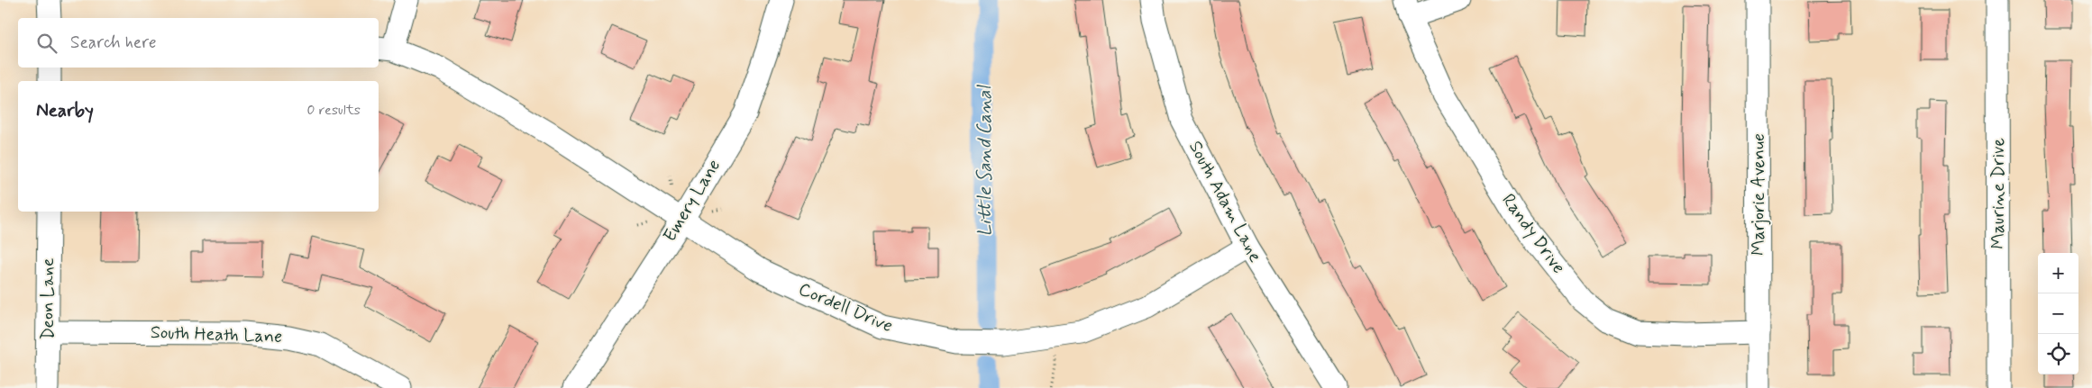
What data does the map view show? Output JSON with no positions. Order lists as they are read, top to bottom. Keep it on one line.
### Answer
{"streets":{"street":["Maurine Drive","Marjorie Avenue","Emery Lane","South Adam Lane","Randy Drive","Deon Lane","Cordell Drive","South Heath Lane"]},"crossings":[["Marjorie Avenue","Randy Drive"],["Emery Lane","Cordell Drive"],["South Adam Lane","Cordell Drive"],["Deon Lane","South Heath Lane"]],"water":["Little Sand Canal"],"page":{"search":"Search here","heading":["Nearby","0 results"],"map_buttons":["+","−"]}}
